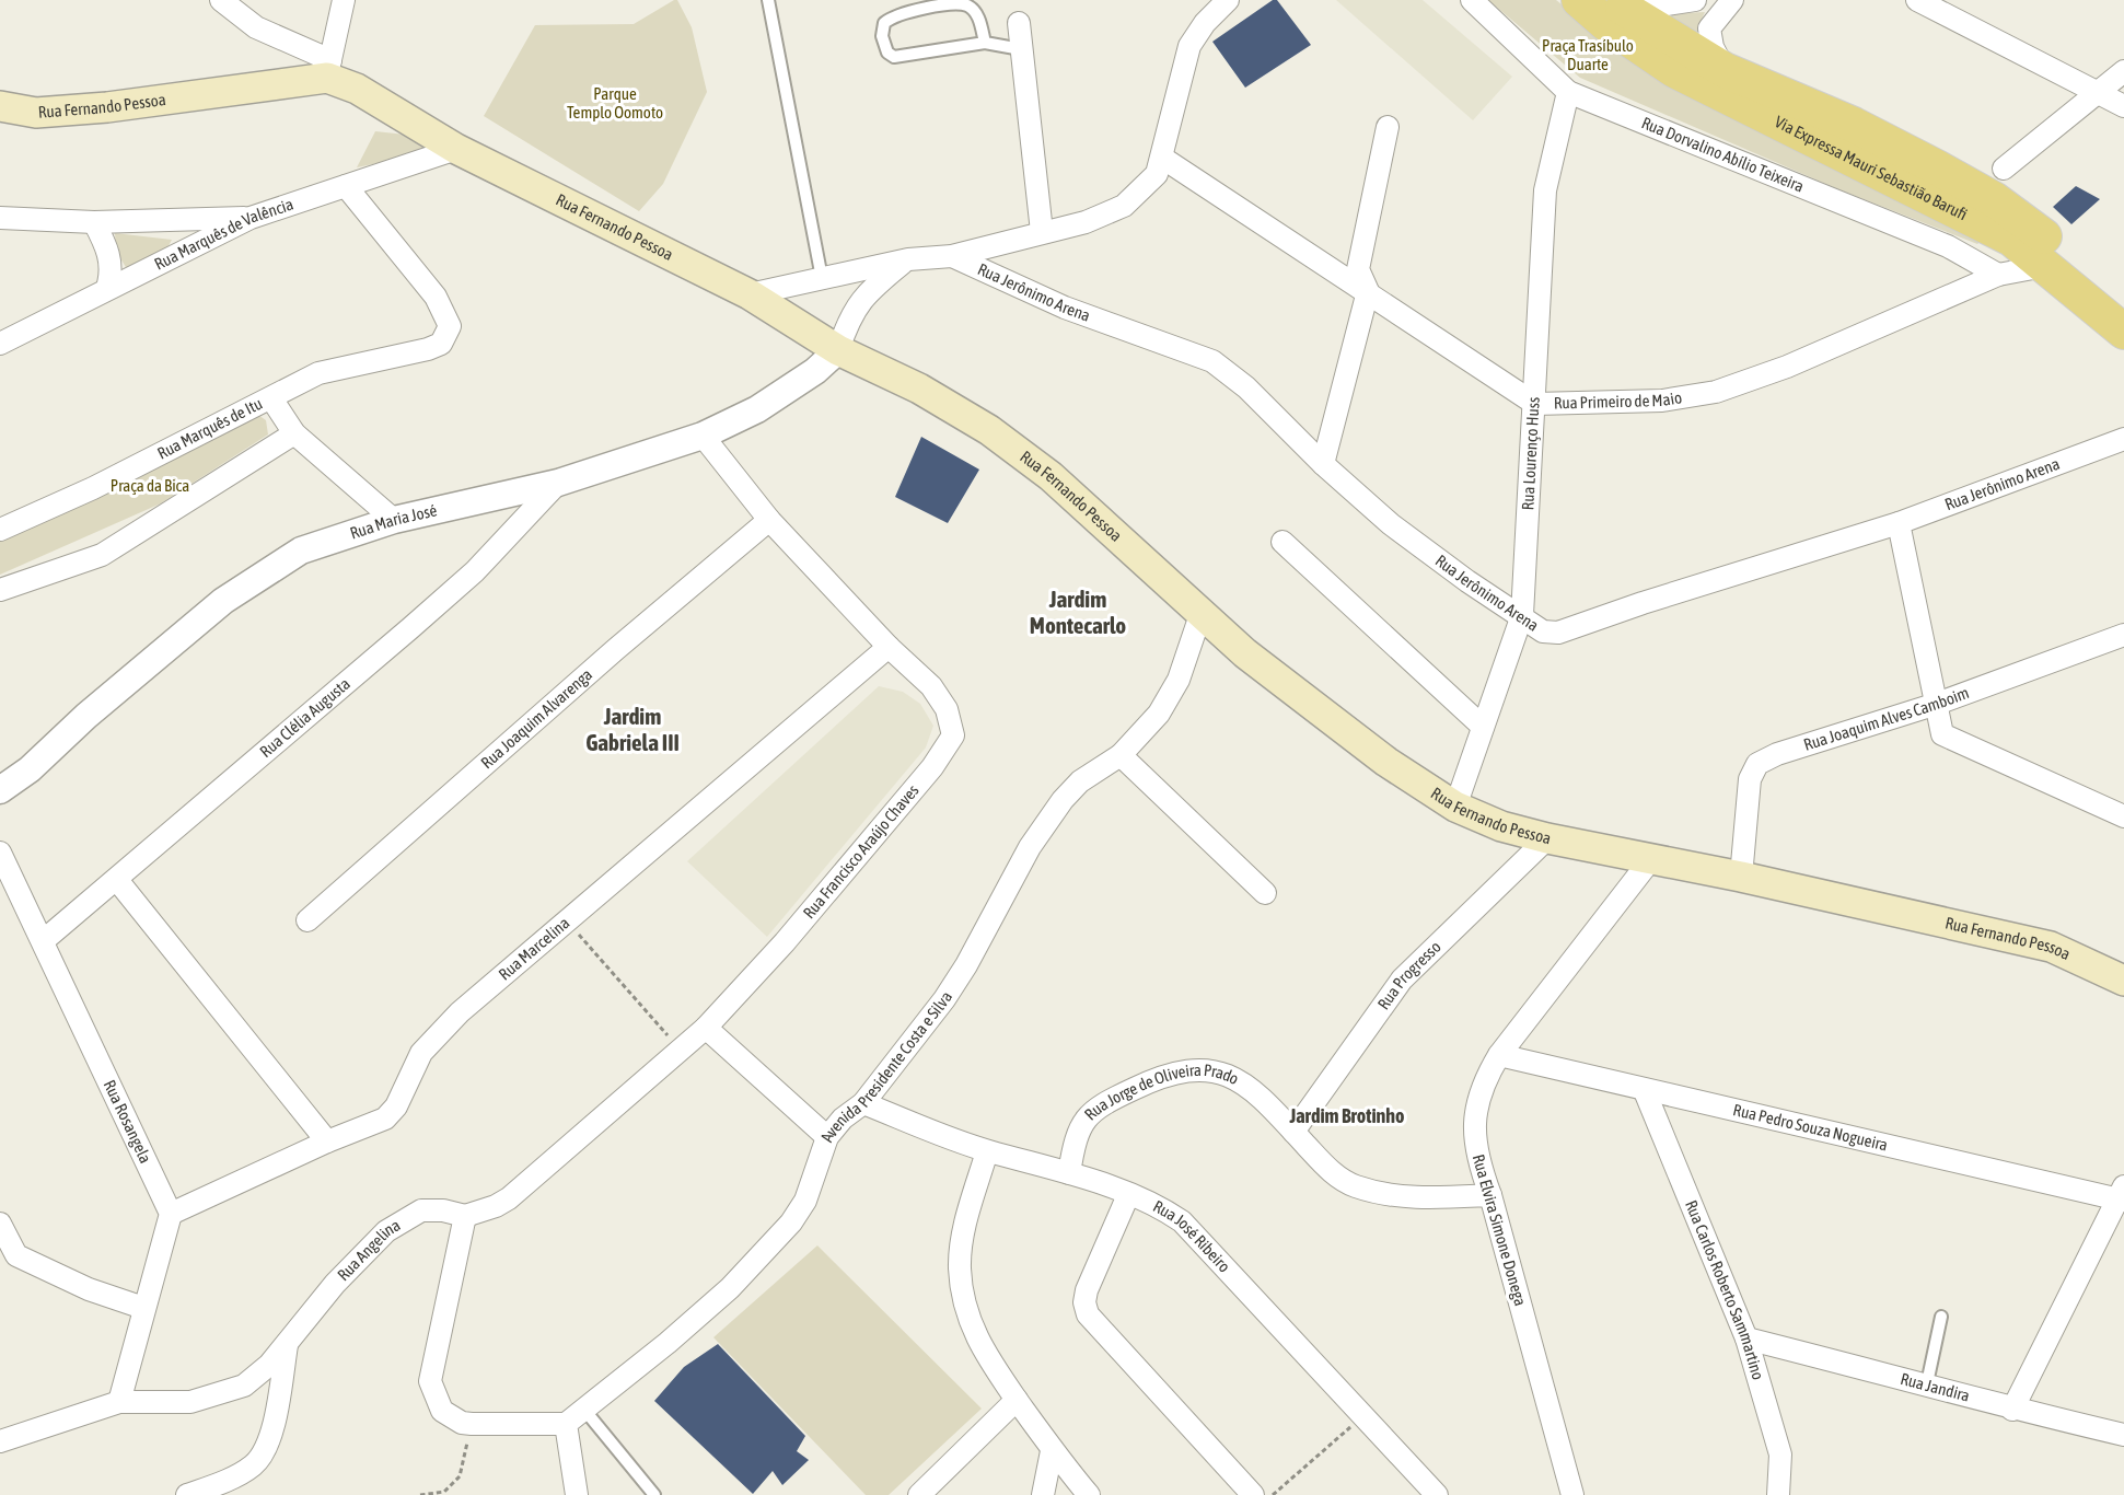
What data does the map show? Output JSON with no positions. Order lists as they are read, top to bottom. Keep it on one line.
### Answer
{"streets":{"main road":["Rua Fernando Pessoa","Via Expressa Mauri Sebastião Barufi"],"street":["Rua Dorvalino Abílio Teixeira","Rua Marquês de Valência","Rua Jerônimo Arena","Rua Primeiro de Maio","Rua Marquês de Itu","Rua Lourenço Huss","Rua Maria José","Rua Clélia Augusta","Rua Joaquim Alves Camboim","Rua Joaquim Alvarenga","Rua Francisco Araújo Chaves","Rua Marcelina","Rua Progresso","Avenida Presidente Costa e Silva","Rua Jorge de Oliveira Prado","Rua Rosangela","Rua Pedro Souza Nogueira","Rua Elvira Simone Donega","Rua José Ribeiro","Rua Angelina","Rua Carlos Roberto Sammartino","Rua Jandira"]},"crossings":[["Rua Fernando Pessoa","Rua Marquês de Valência"],["Rua Fernando Pessoa","Rua Lourenço Huss"],["Rua Fernando Pessoa","Rua Maria José"],["Rua Fernando Pessoa","Rua Joaquim Alves Camboim"],["Rua Fernando Pessoa","Rua Progresso"],["Rua Fernando Pessoa","Avenida Presidente Costa e Silva"],["Rua Fernando Pessoa","Rua Elvira Simone Donega"],["Rua Dorvalino Abílio Teixeira","Rua Primeiro de Maio"],["Rua Dorvalino Abílio Teixeira","Rua Lourenço Huss"],["Via Expressa Mauri Sebastião Barufi","Rua Primeiro de Maio"],["Rua Marquês de Valência","Rua Marquês de Itu"],["Rua Jerônimo Arena","Rua Lourenço Huss"],["Rua Primeiro de Maio","Rua Lourenço Huss"],["Rua Maria José","Rua Clélia Augusta"],["Rua Maria José","Rua Francisco Araújo Chaves"],["Rua Clélia Augusta","Rua Rosangela"],["Rua Joaquim Alvarenga","Rua Francisco Araújo Chaves"],["Rua Francisco Araújo Chaves","Rua Marcelina"],["Rua Francisco Araújo Chaves","Rua Angelina"],["Rua Marcelina","Rua Rosangela"],["Rua Progresso","Rua Jorge de Oliveira Prado"],["Avenida Presidente Costa e Silva","Rua José Ribeiro"],["Rua Jorge de Oliveira Prado","Rua Elvira Simone Donega"],["Rua Jorge de Oliveira Prado","Rua José Ribeiro"],["Rua Pedro Souza Nogueira","Rua Elvira Simone Donega"],["Rua Pedro Souza Nogueira","Rua Carlos Roberto Sammartino"],["Rua Carlos Roberto Sammartino","Rua Jandira"]],"districts":["Jardim Montecarlo","Jardim Gabriela III","Jardim Brotinho"],"parks":["Praça Trasíbulo Duarte","Parque Templo Oomoto","Praça da Bica"]}
